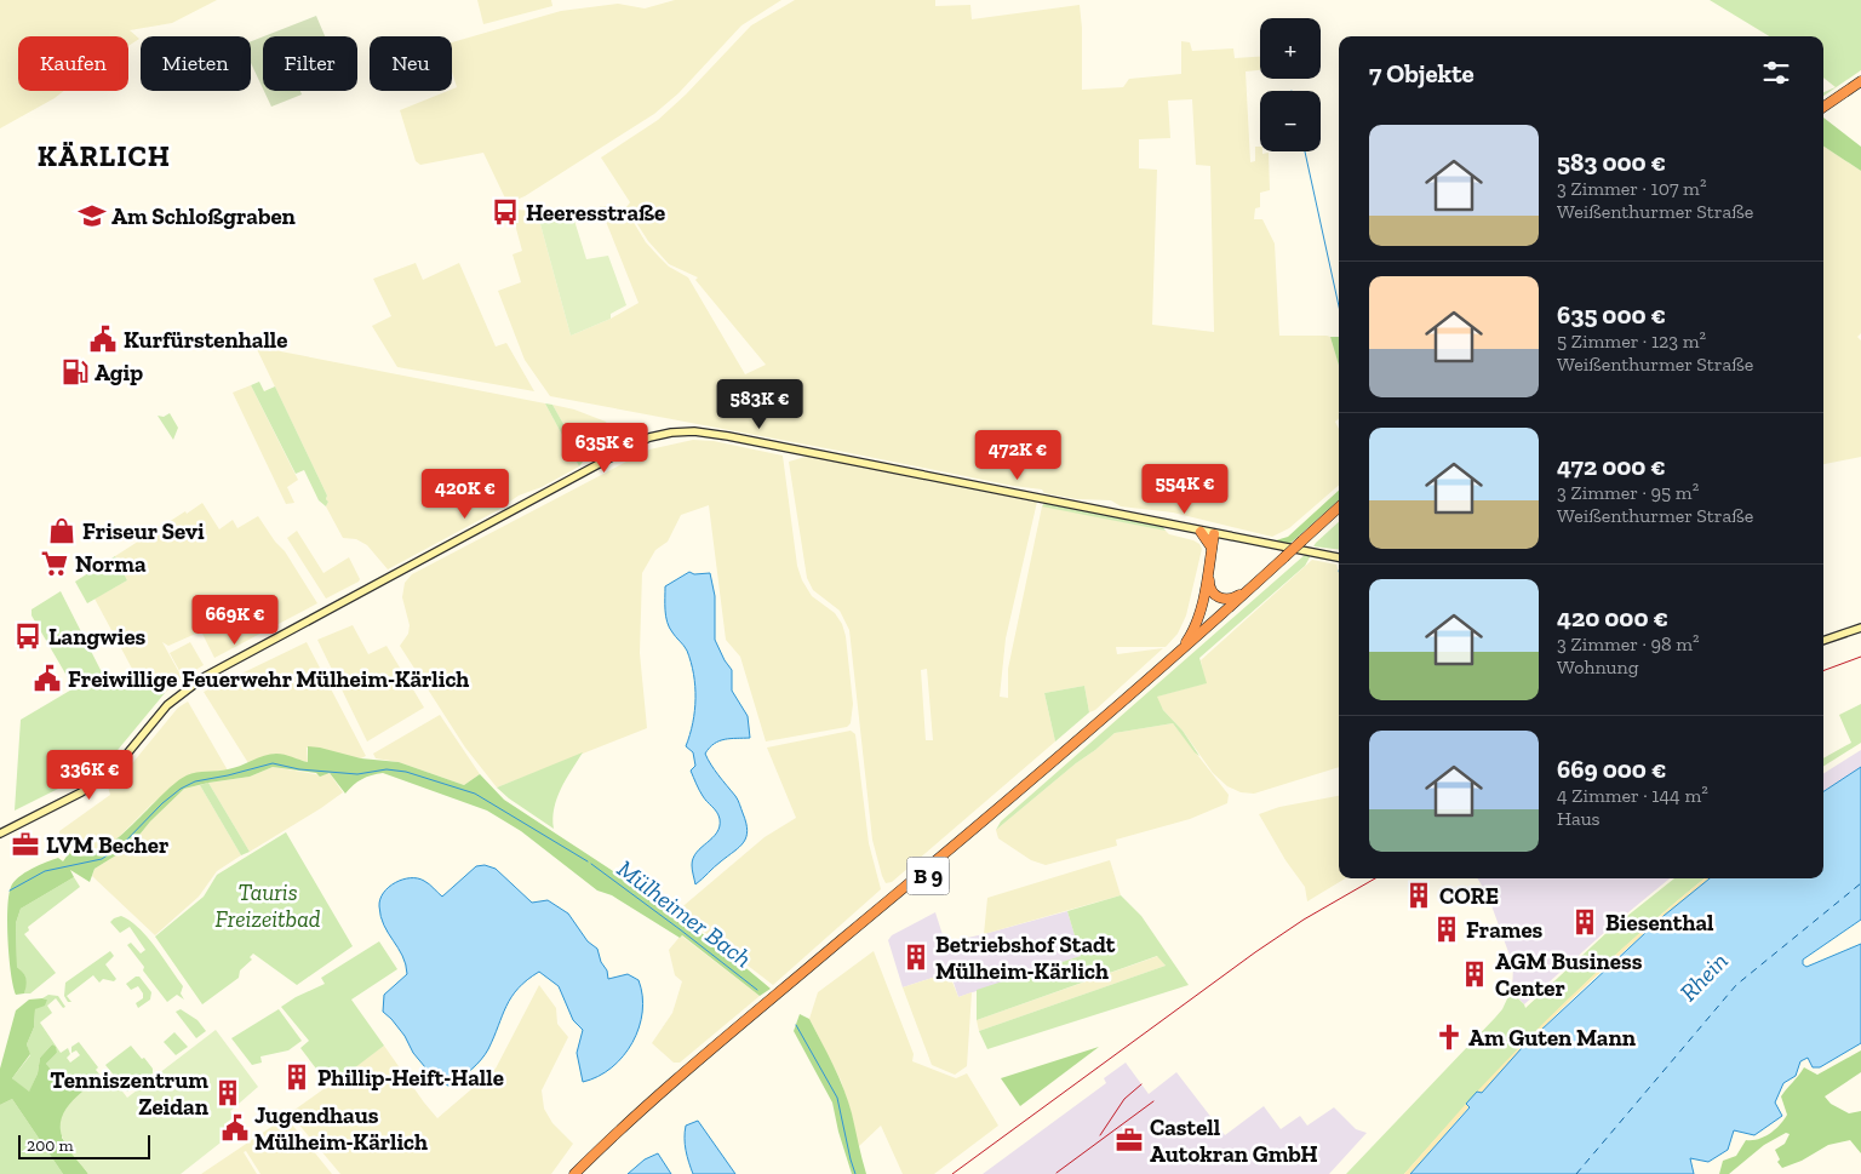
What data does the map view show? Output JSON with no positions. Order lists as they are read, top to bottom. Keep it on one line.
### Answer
{"streets":{"highway":["B 9"]},"districts":["KÄRLICH"],"water":["Mülheimer Bach","Rhein"],"parks":["Tauris Freizeitbad"],"places":{"bus stop":["Heeresstraße","Langwies"],"school or university":["Am Schloßgraben"],"public building":["Kurfürstenhalle","Freiwillige Feuerwehr Mülheim-Kärlich","Jugendhaus Mülheim-Kärlich"],"fuel station":["Agip"],"shop":["Friseur Sevi"],"supermarket":["Norma"],"office":["LVM Becher","Castell Autokran GmbH"],"building":["CORE","Biesenthal","Frames","Betriebshof Stadt Mülheim-Kärlich","AGM Business Center","Phillip-Heift-Halle","Tenniszentrum Zeidan"],"church":["Am Guten Mann"]},"scale_bar":"200 m","page":{"map_buttons":["+","−"],"chip":["Kaufen","Mieten","Filter","Neu"],"heading":"7 Objekte","list":[{"name":"583 000 €","note":"3 Zimmer · 107 m² · Weißenthurmer Straße"},{"name":"635 000 €","note":"5 Zimmer · 123 m² · Weißenthurmer Straße"},{"name":"472 000 €","note":"3 Zimmer · 95 m² · Weißenthurmer Straße"},{"name":"420 000 €","note":"3 Zimmer · 98 m² · Wohnung"},{"name":"669 000 €","note":"4 Zimmer · 144 m² · Haus"}],"price":["583K €","635K €","472K €","554K €","420K €","669K €","336K €"],"scale":"200 m"}}
